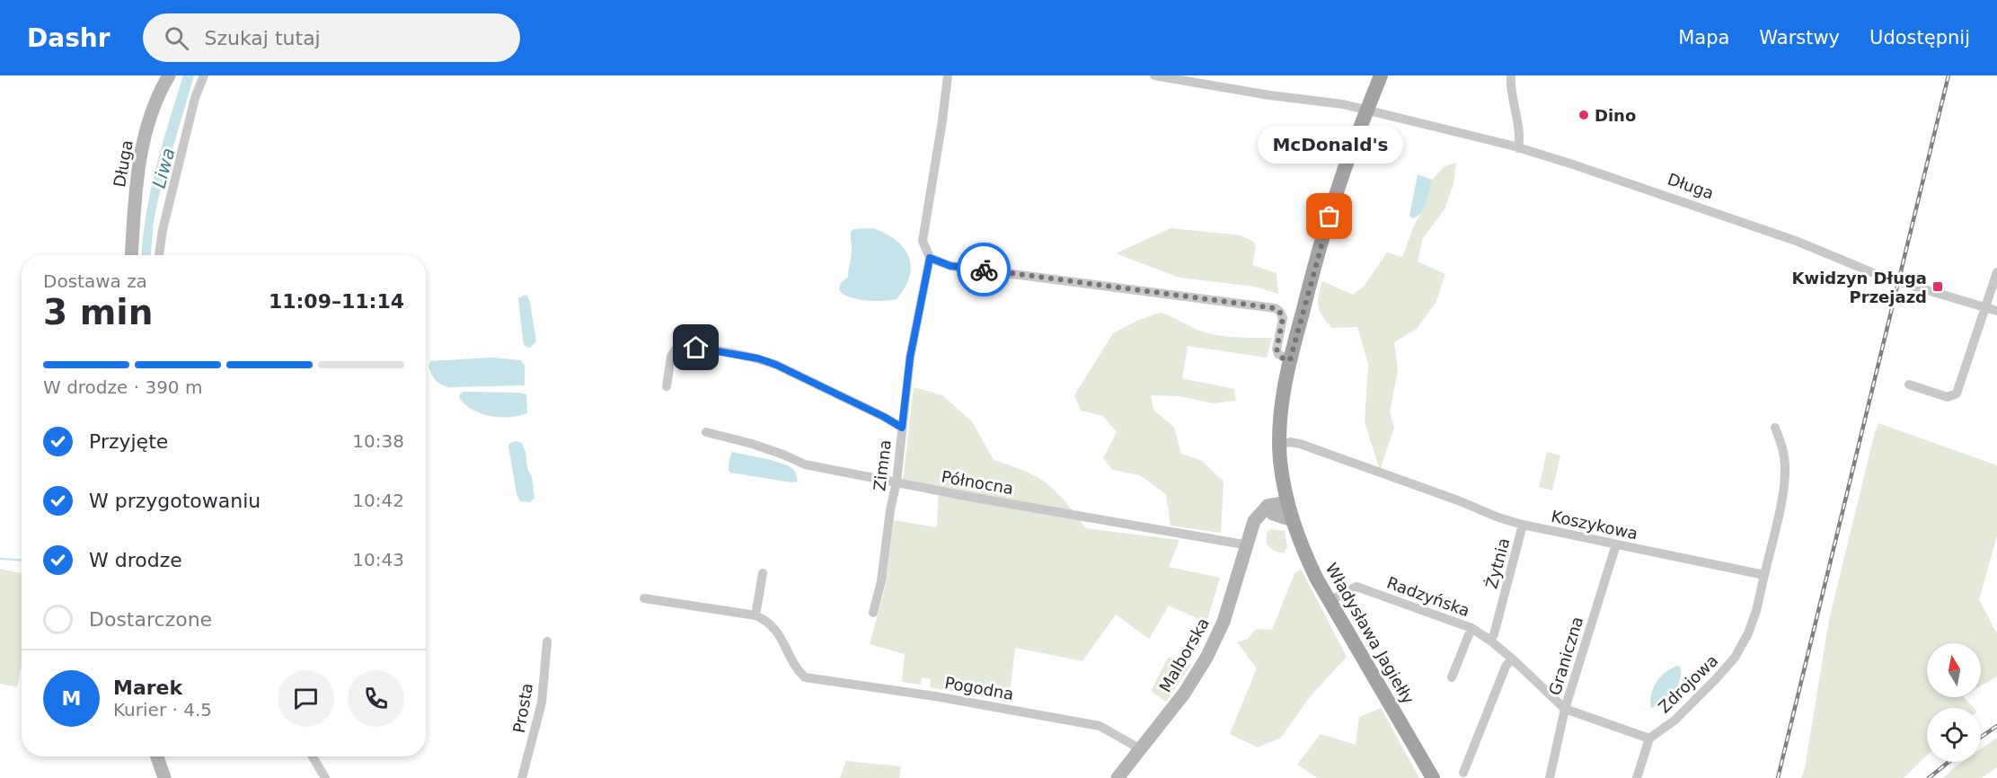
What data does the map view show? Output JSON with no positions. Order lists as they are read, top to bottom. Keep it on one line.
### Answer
{"streets":{"main road":["Władysława Jagiełły"],"street":["Długa","Zimna","Północna","Koszykowa","Żytnia","Radzyńska","Malborska","Graniczna","Zdrojowa","Pogodna","Prosta"]},"crossings":[["Zimna","Północna"],["Północna","Malborska"],["Koszykowa","Żytnia"],["Koszykowa","Graniczna"],["Koszykowa","Zdrojowa"],["Żytnia","Radzyńska"],["Radzyńska","Władysława Jagiełły"],["Radzyńska","Graniczna"],["Radzyńska","Zdrojowa"],["Władysława Jagiełły","Malborska"],["Malborska","Pogodna"]],"water":["Liwa"],"places":{"other":["Dino","McDonald's"],"transit":["Kwidzyn Długa Przejazd"]},"north":"top","page":{"header":"Dashr","search":"Szukaj tutaj","nav":["Mapa","Warstwy","Udostępnij"],"bubble":"McDonald's","heading":["3 min","Dostawa za","11:09–11:14"],"panel":["Marek","Kurier · 4.5"],"bar":"W drodze · 390 m","list":[["Przyjęte","10:38"],["W przygotowaniu","10:42"],["W drodze","10:43"],"Dostarczone"],"round":"M"}}
